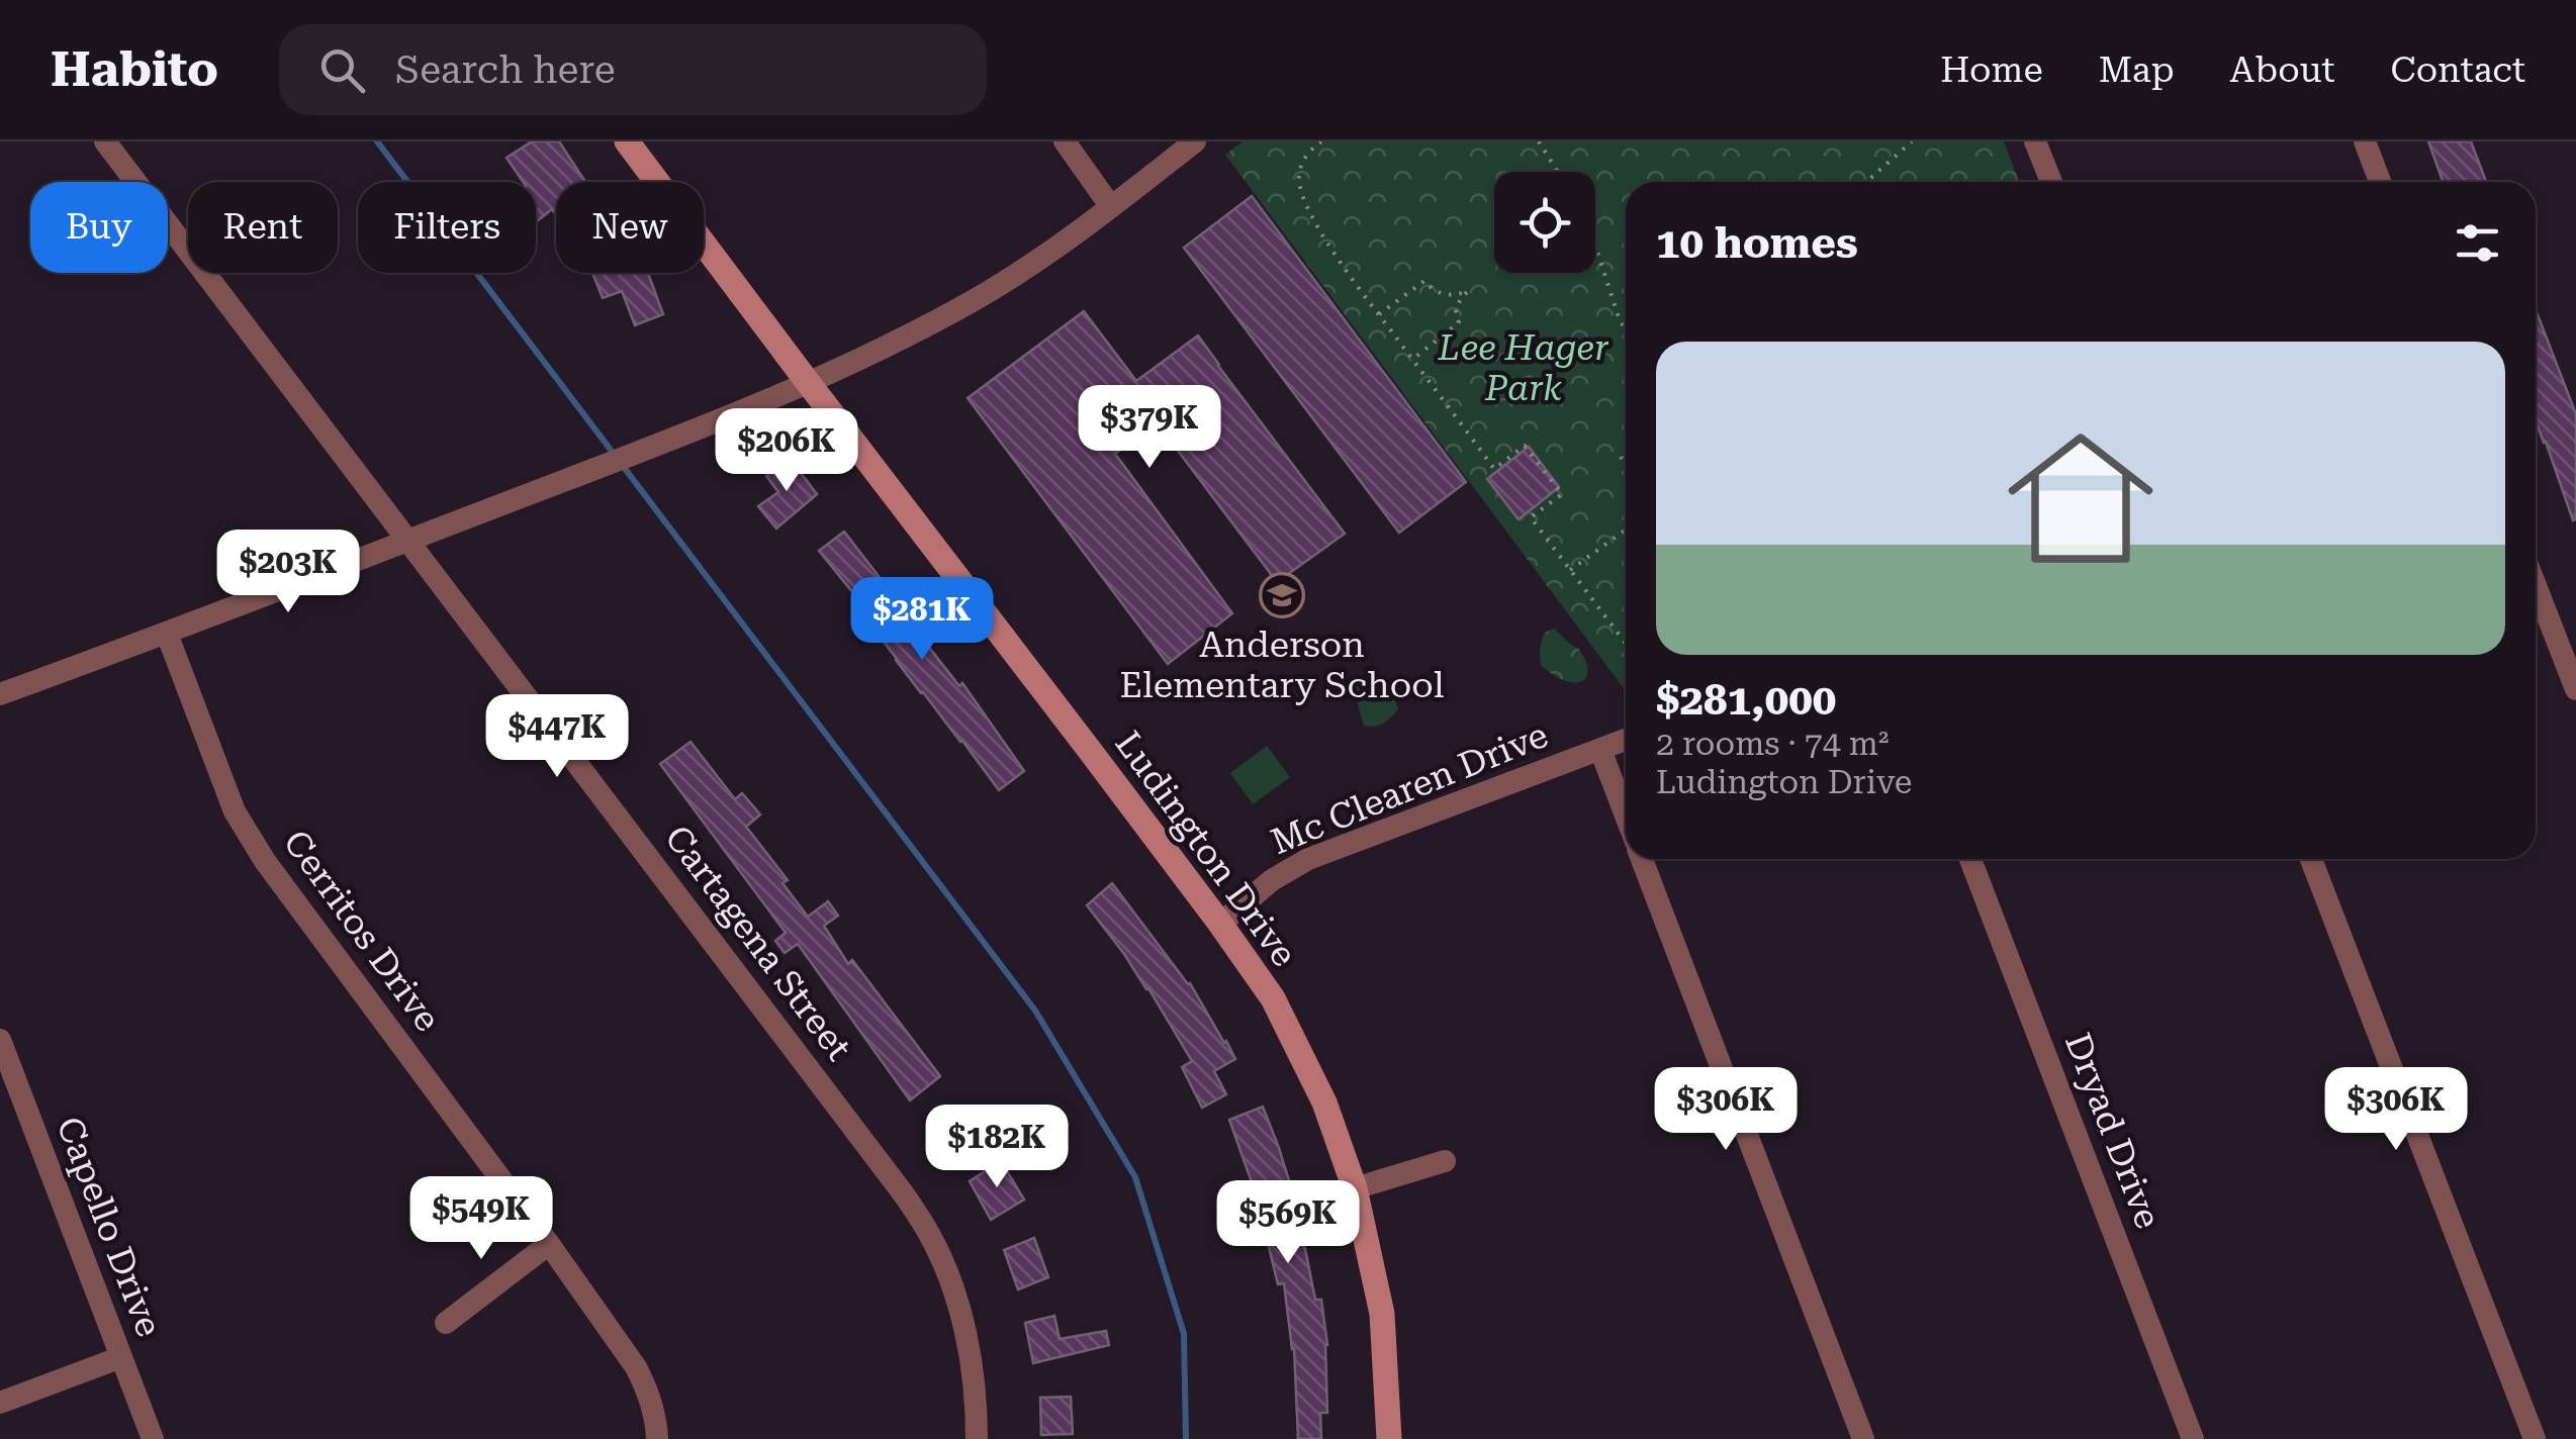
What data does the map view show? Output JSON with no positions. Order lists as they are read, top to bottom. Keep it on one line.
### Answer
{"streets":{"street":["Mc Clearen Drive","Ludington Drive","Cerritos Drive","Cartagena Street","Dryad Drive","Capello Drive"]},"crossings":[["Mc Clearen Drive","Ludington Drive"]],"parks":["Lee Hager Park"],"places":{"school or university":["Anderson Elementary School"]},"page":{"header":"Habito","search":"Search here","nav":["Home","Map","About","Contact"],"chip":["Buy","Rent","Filters","New"],"heading":"10 homes","list":[{"name":"$281,000","note":"2 rooms · 74 m² · Ludington Drive"}],"price":["$379K","$206K","$203K","$281K","$447K","$306K","$306K","$182K","$549K","$569K"]}}
